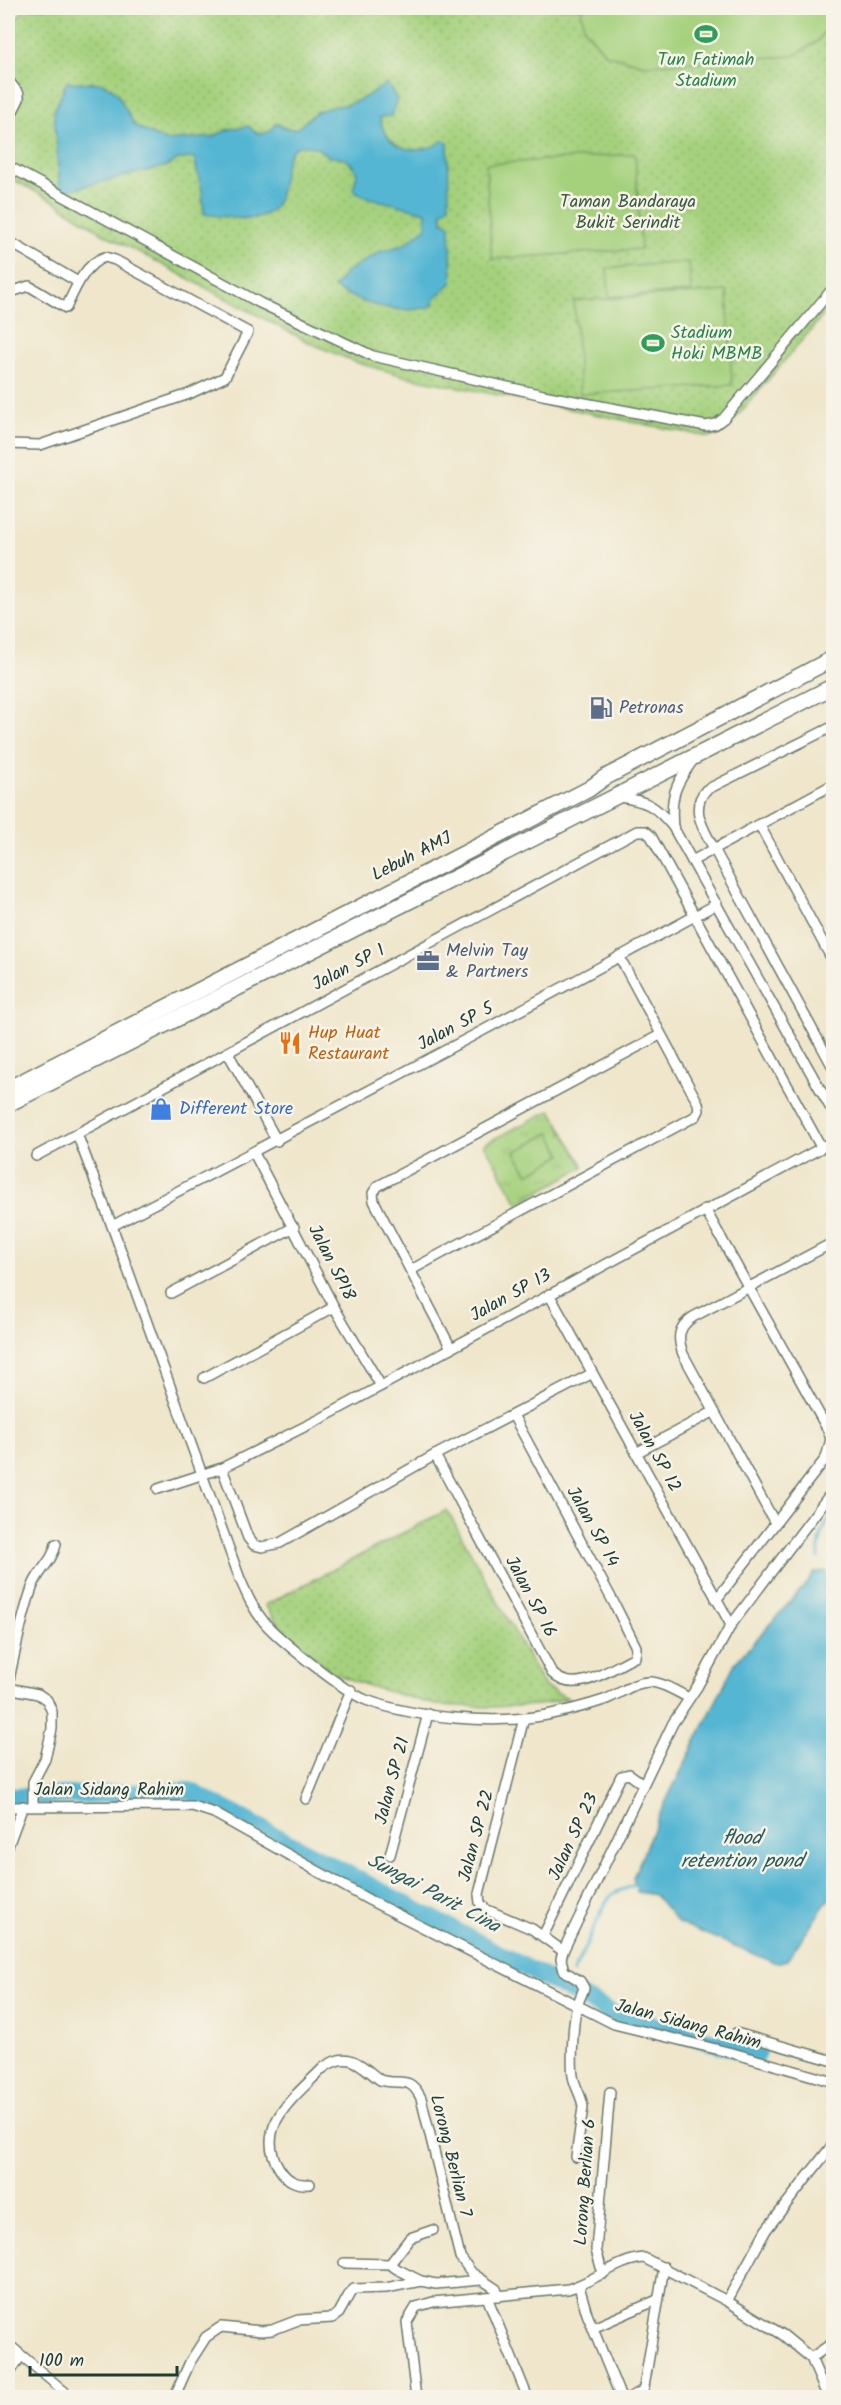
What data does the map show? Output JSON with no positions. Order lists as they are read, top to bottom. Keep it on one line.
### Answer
{"streets":{"highway":["Lebuh AMJ"],"street":["Jalan SP 1","Jalan SP 5","Jalan SP18","Jalan SP 13","Jalan SP 12","Jalan SP 14","Jalan SP 16","Jalan SP 21","Jalan Sidang Rahim","Jalan SP 22","Jalan SP 23","Lorong Berlian 7","Lorong Berlian 6"]},"crossings":[["Jalan SP 1","Jalan SP 5"],["Jalan SP 5","Jalan SP18"],["Jalan SP18","Jalan SP 13"],["Jalan SP 13","Jalan SP 12"],["Jalan SP 14","Jalan SP 16"],["Jalan SP 22","Jalan SP 23"]],"water":["flood retention pond","Sungai Parit Cina"],"parks":["Taman Bandaraya Bukit Serindit"],"places":{"sports":["Tun Fatimah Stadium","Stadium Hoki MBMB"],"fuel station":["Petronas"],"office":["Melvin Tay & Partners"],"restaurant":["Hup Huat Restaurant"],"shop":["Different Store"]},"scale_bar":"100 m"}
